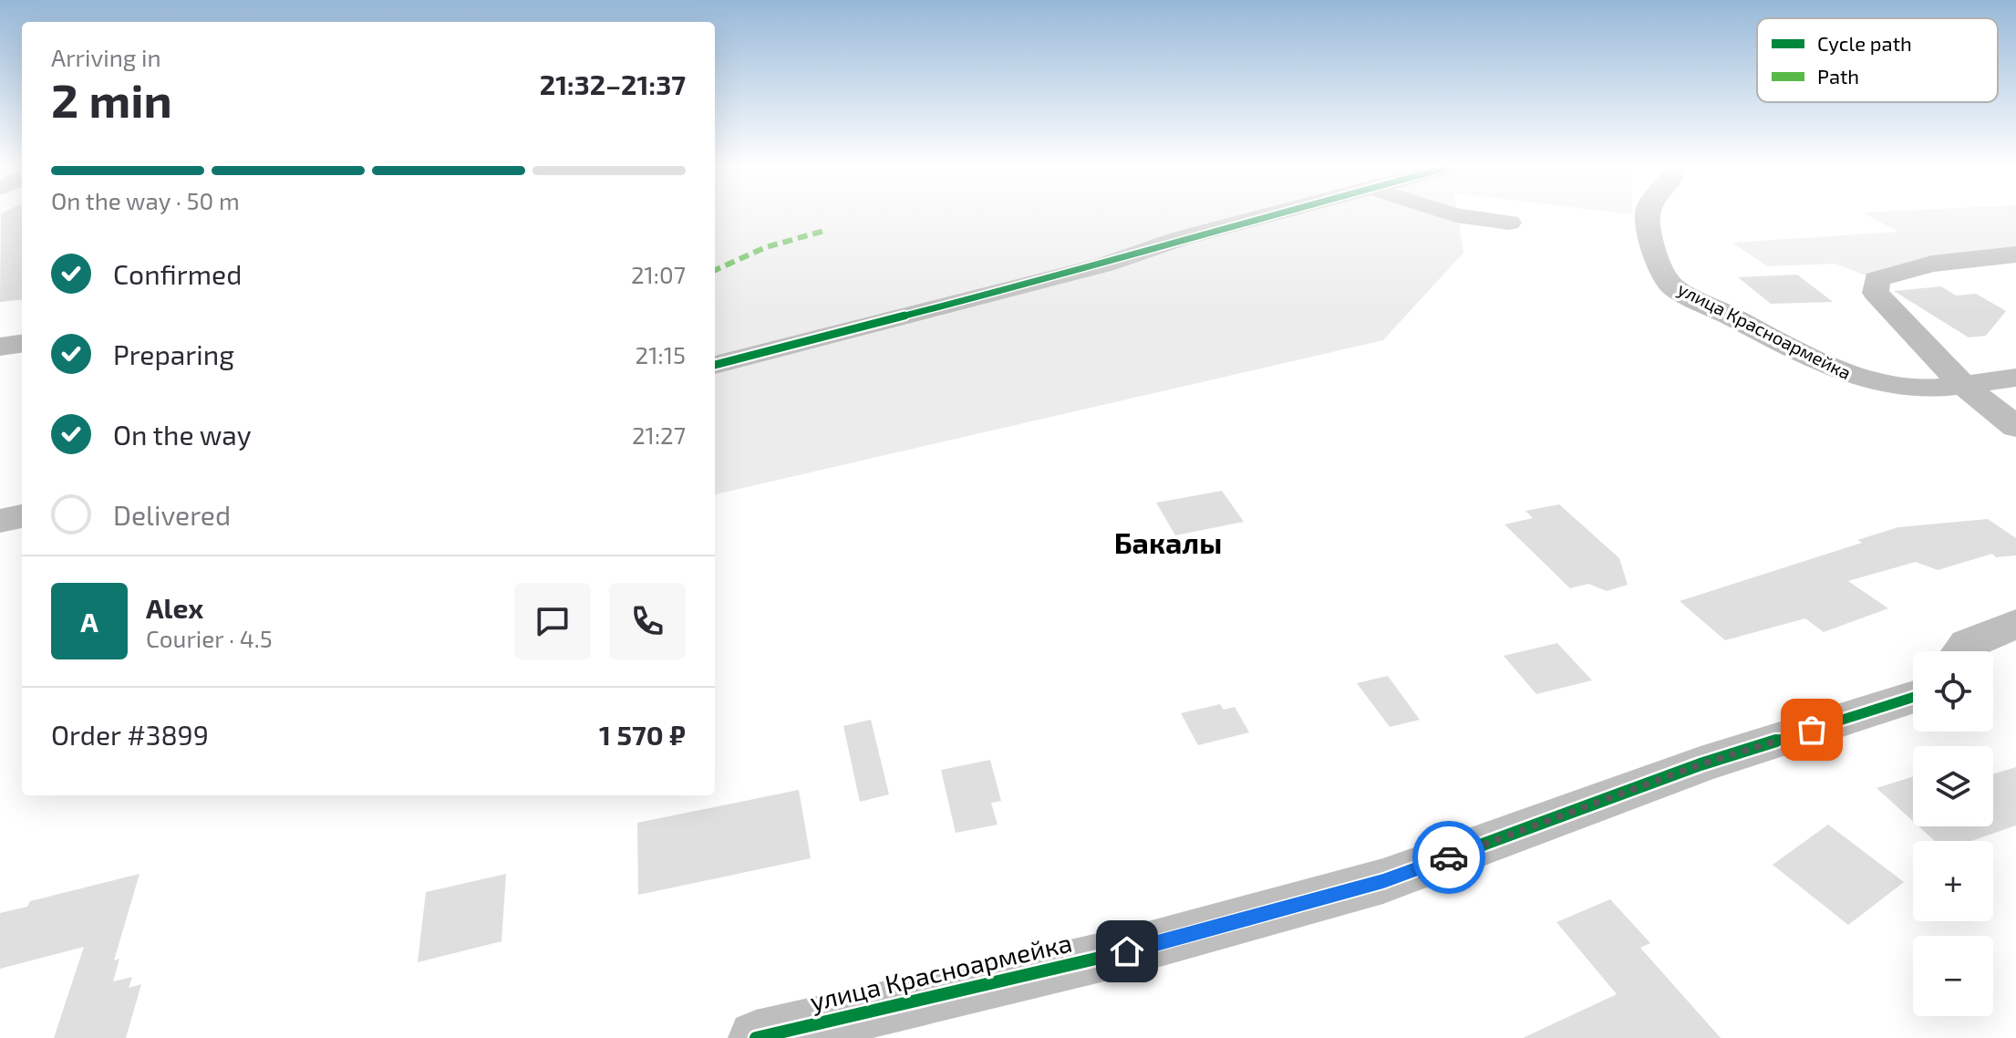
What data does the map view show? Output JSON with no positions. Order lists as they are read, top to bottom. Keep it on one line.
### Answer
{"streets":{"street":["улица Красноармейка"]},"districts":["Бакалы"],"legend":["Cycle path","Path"],"page":{"heading":["2 min","Arriving in","21:32–21:37"],"panel":["Alex","Courier · 4.5","Order #3899","1 570 ₽"],"bar":"On the way · 50 m","list":[["Confirmed","21:07"],["Preparing","21:15"],["On the way","21:27"],"Delivered"],"round":"A","map_buttons":["+","−"]}}
